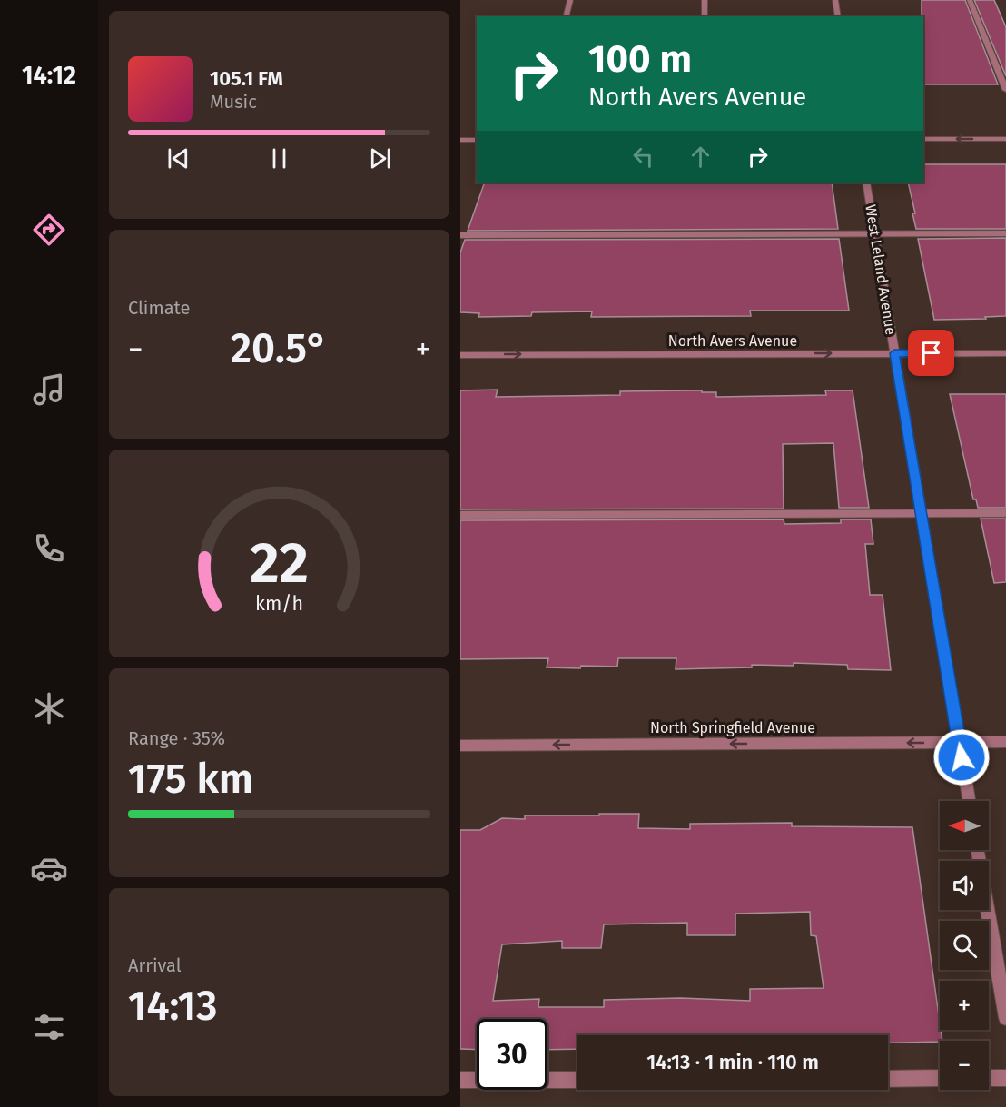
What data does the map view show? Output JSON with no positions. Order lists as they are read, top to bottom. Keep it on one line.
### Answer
{"streets":{"street":["West Leland Avenue","North Avers Avenue","North Springfield Avenue"]},"crossings":[["West Leland Avenue","North Avers Avenue"],["West Leland Avenue","North Springfield Avenue"]],"one_way":["North Avers Avenue","North Springfield Avenue"],"north":"left","page":{"tabs":"14:12","turn":["100 m","North Avers Avenue"],"song":["105.1 FM","Music"],"tile":["Climate",["Range · 35%","175 km"],["Arrival","14:13"]],"heat":["−","20.5°","+"],"map_buttons":["+","−"],"limit":"30","trip":"14:13 · 1 min · 110 m","gauge":["22","km/h"]}}
